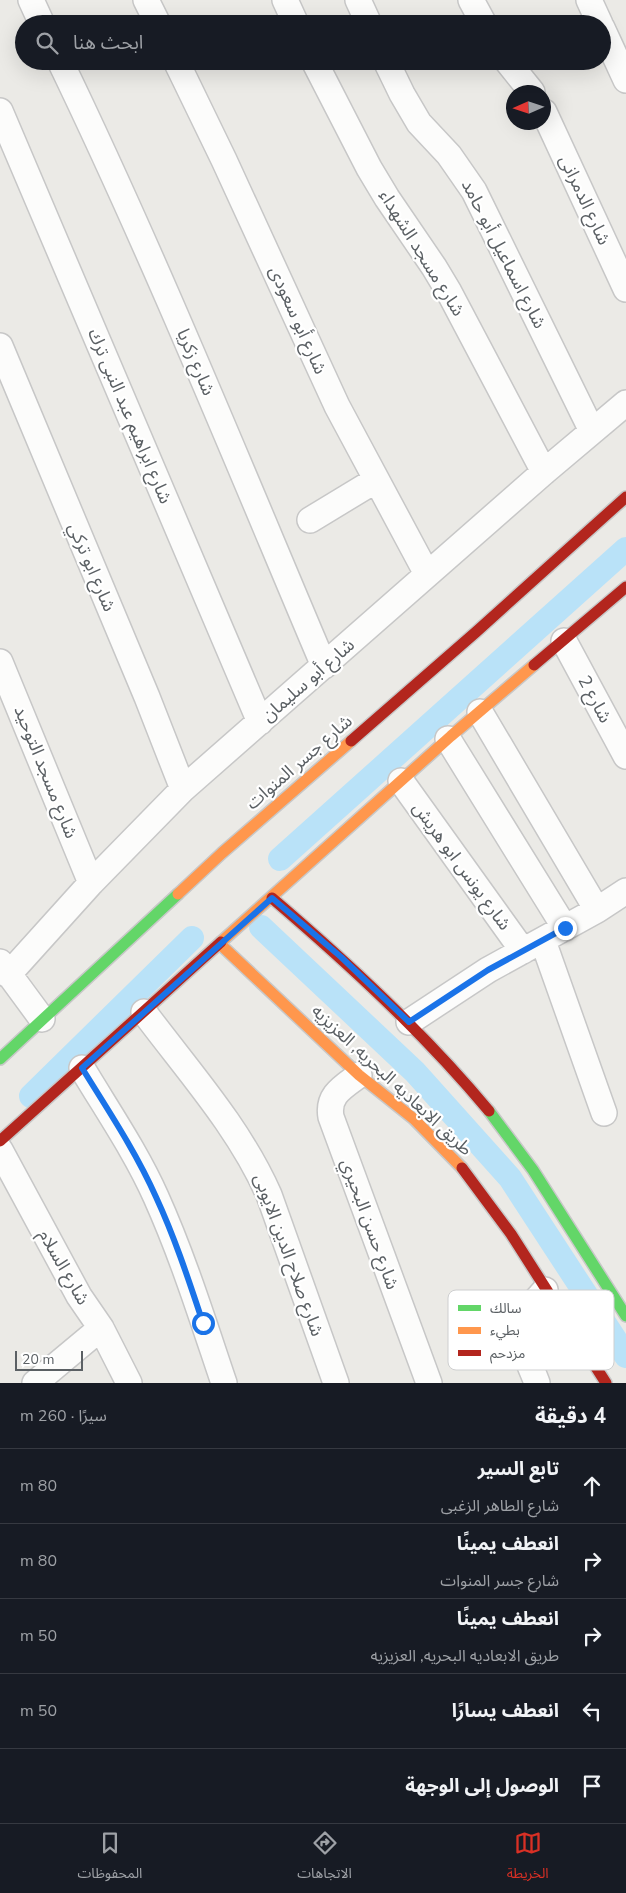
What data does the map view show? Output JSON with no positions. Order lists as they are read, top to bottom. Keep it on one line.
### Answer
{"streets":{"street":["شارع الدمرانى","شارع مسجد الشهداء","شارع اسماعيل أبو حامد","شارع أبو سعودى","شارع زكريا","شارع ابراهيم عبد النبى ترك","شارع ابو تركي","شارع أبو سليمان","شارع 2","شارع جسر المنوات","شارع مسجد التوحيد","شارع يونس ابو هريش","طريق الابعاديه البحريه, العزيزيه","شارع حسن البحيري","شارع صلاح الدين الايوبى","شارع السلام"]},"crossings":[["شارع مسجد الشهداء","شارع أبو سليمان"],["شارع اسماعيل أبو حامد","شارع أبو سليمان"],["شارع أبو سعودى","شارع أبو سليمان"],["شارع زكريا","شارع أبو سليمان"],["شارع ابراهيم عبد النبى ترك","شارع أبو سليمان"],["شارع ابو تركي","شارع أبو سليمان"],["شارع أبو سليمان","شارع مسجد التوحيد"],["طريق الابعاديه البحريه, العزيزيه","شارع حسن البحيري"]],"legend":["سالك","بطيء","مزدحم"],"scale_bar":"20 m","north":"left","page":{"search":"ابحث هنا","scale":"20 m","heading":["4 دقيقة","سيرًا · 260 m"],"list":[["تابع السير","شارع الطاهر الزغبى","80 m"],["انعطف يمينًا","شارع جسر المنوات","80 m"],["انعطف يمينًا","طريق الابعاديه البحريه, العزيزيه","50 m"],["انعطف يسارًا","50 m"],"الوصول إلى الوجهة"],"nav":["الخريطة","الاتجاهات","المحفوظات"]}}
